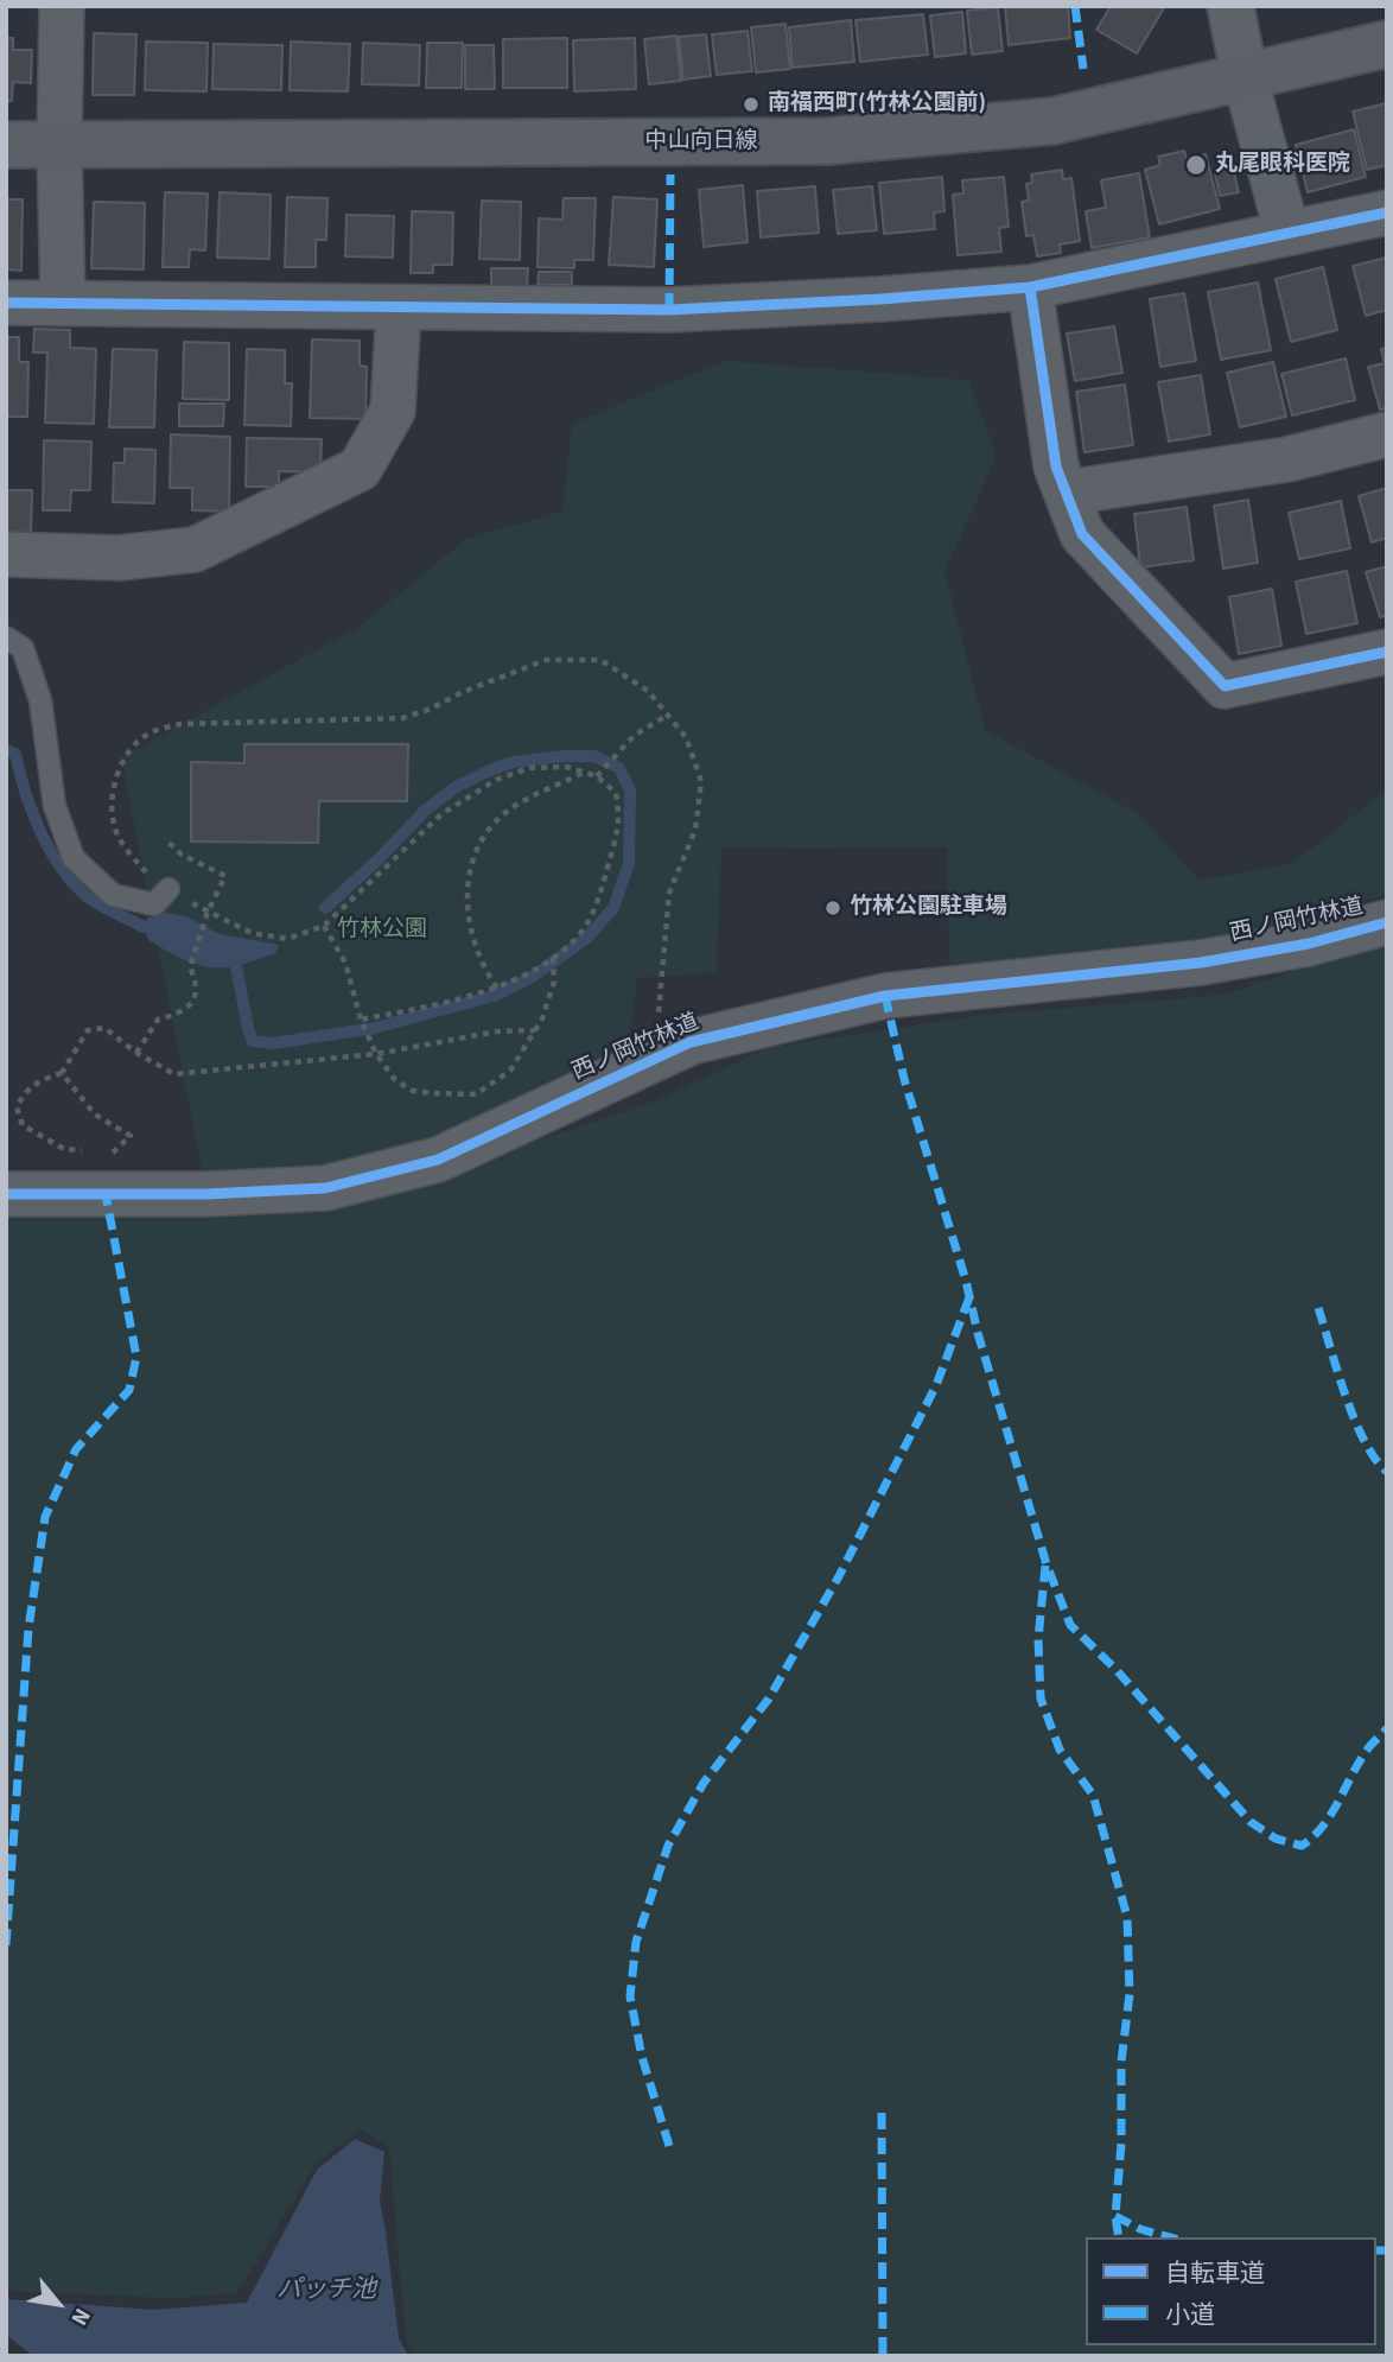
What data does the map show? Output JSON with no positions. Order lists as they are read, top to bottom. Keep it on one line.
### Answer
{"streets":{"main road":["中山向日線"],"street":["西ノ岡竹林道"]},"water":["パッチ池"],"parks":["竹林公園"],"places":["南福西町(竹林公園前)","丸尾眼科医院","竹林公園駐車場"],"legend":["自転車道","小道"],"north":"bottom right"}
